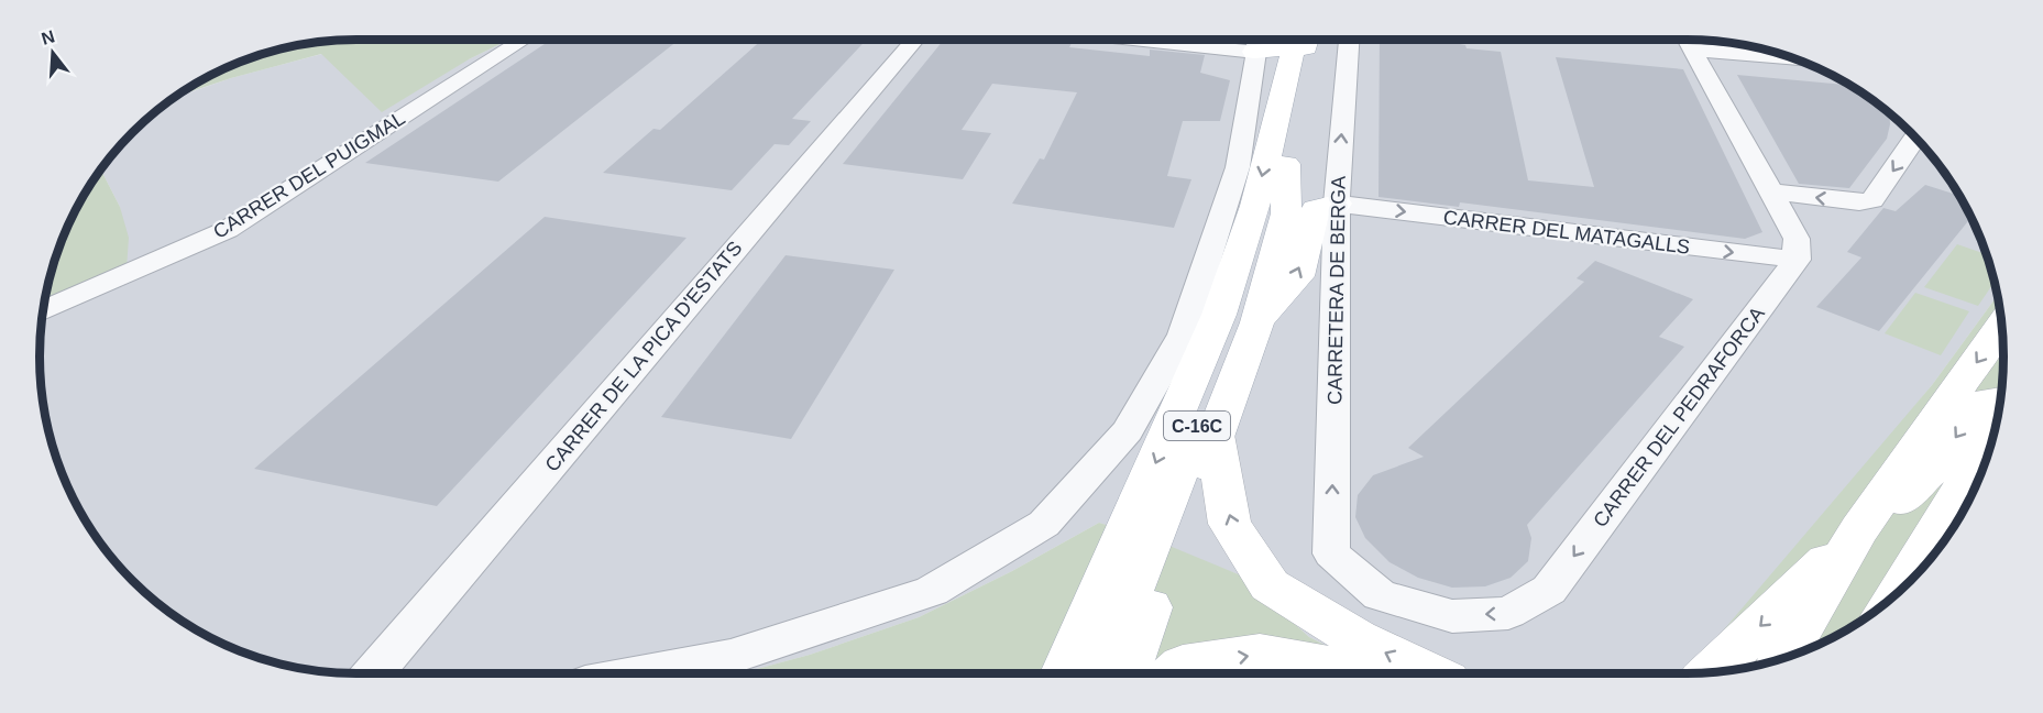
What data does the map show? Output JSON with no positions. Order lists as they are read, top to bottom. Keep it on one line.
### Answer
{"streets":{"main road":["C-16C"],"street":["CARRER DEL PUIGMAL","CARRER DEL MATAGALLS","CARRETERA DE BERGA","CARRER DE LA PICA D'ESTATS","CARRER DEL PEDRAFORCA"]},"crossings":[["CARRER DEL MATAGALLS","CARRETERA DE BERGA"],["CARRER DEL MATAGALLS","CARRER DEL PEDRAFORCA"],["CARRETERA DE BERGA","CARRER DEL PEDRAFORCA"]],"one_way":["CARRER DEL MATAGALLS","CARRETERA DE BERGA","CARRER DEL PEDRAFORCA"],"north":"top"}
